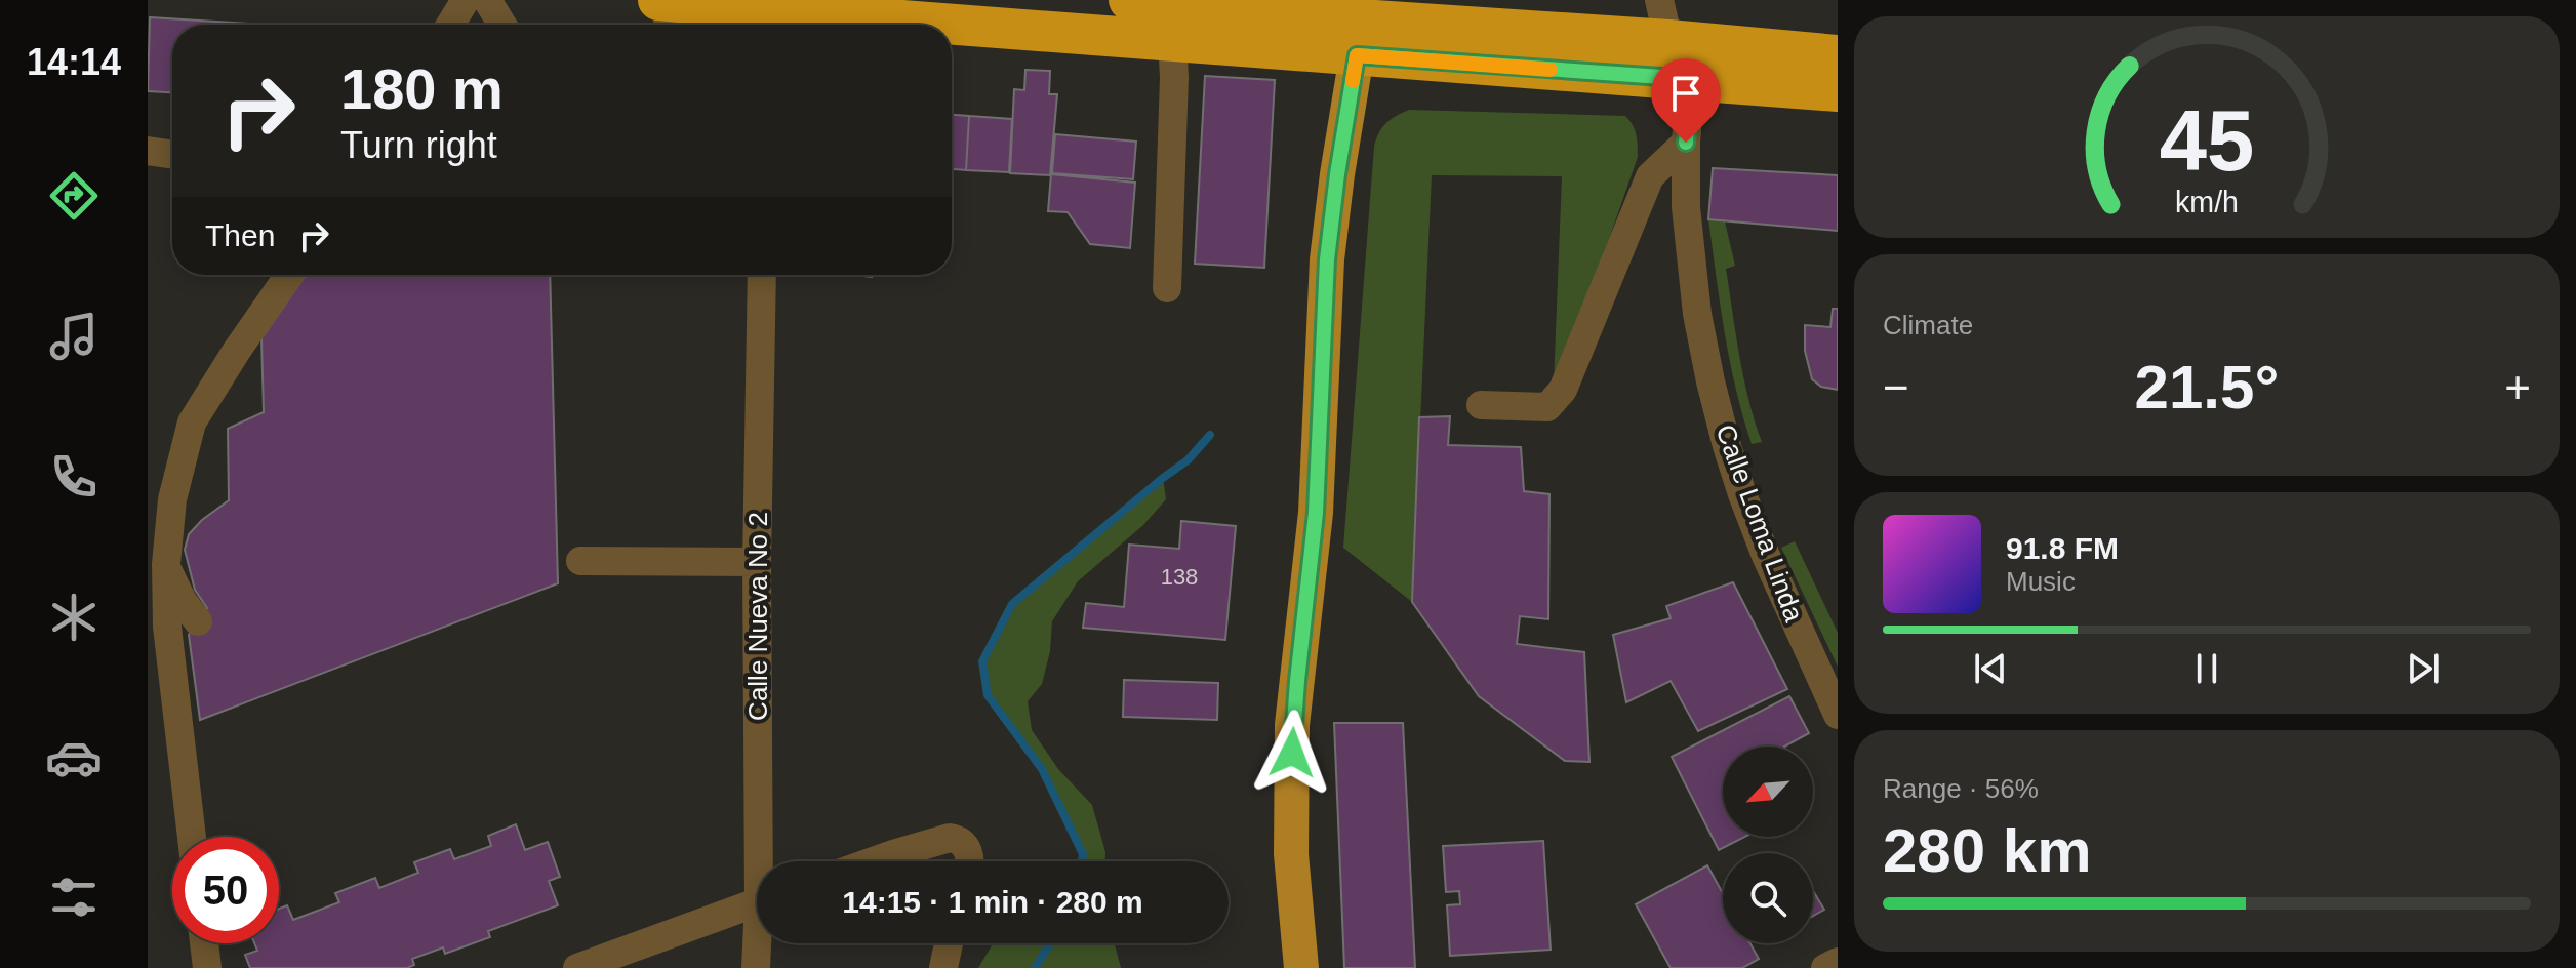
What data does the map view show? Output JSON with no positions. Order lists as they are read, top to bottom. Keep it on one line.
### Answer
{"streets":{"street":["Calle Loma Linda","Calle Nueva No 2"]},"house_numbers":["138"],"north":"bottom left","page":{"tabs":"14:14","turn":["180 m","Turn right"],"then":"Then","tile":["Climate",["Range · 56%","280 km"]],"heat":["−","21.5°","+"],"song":["91.8 FM","Music"],"limit":"50","trip":"14:15 · 1 min · 280 m","gauge":["45","km/h"]}}
